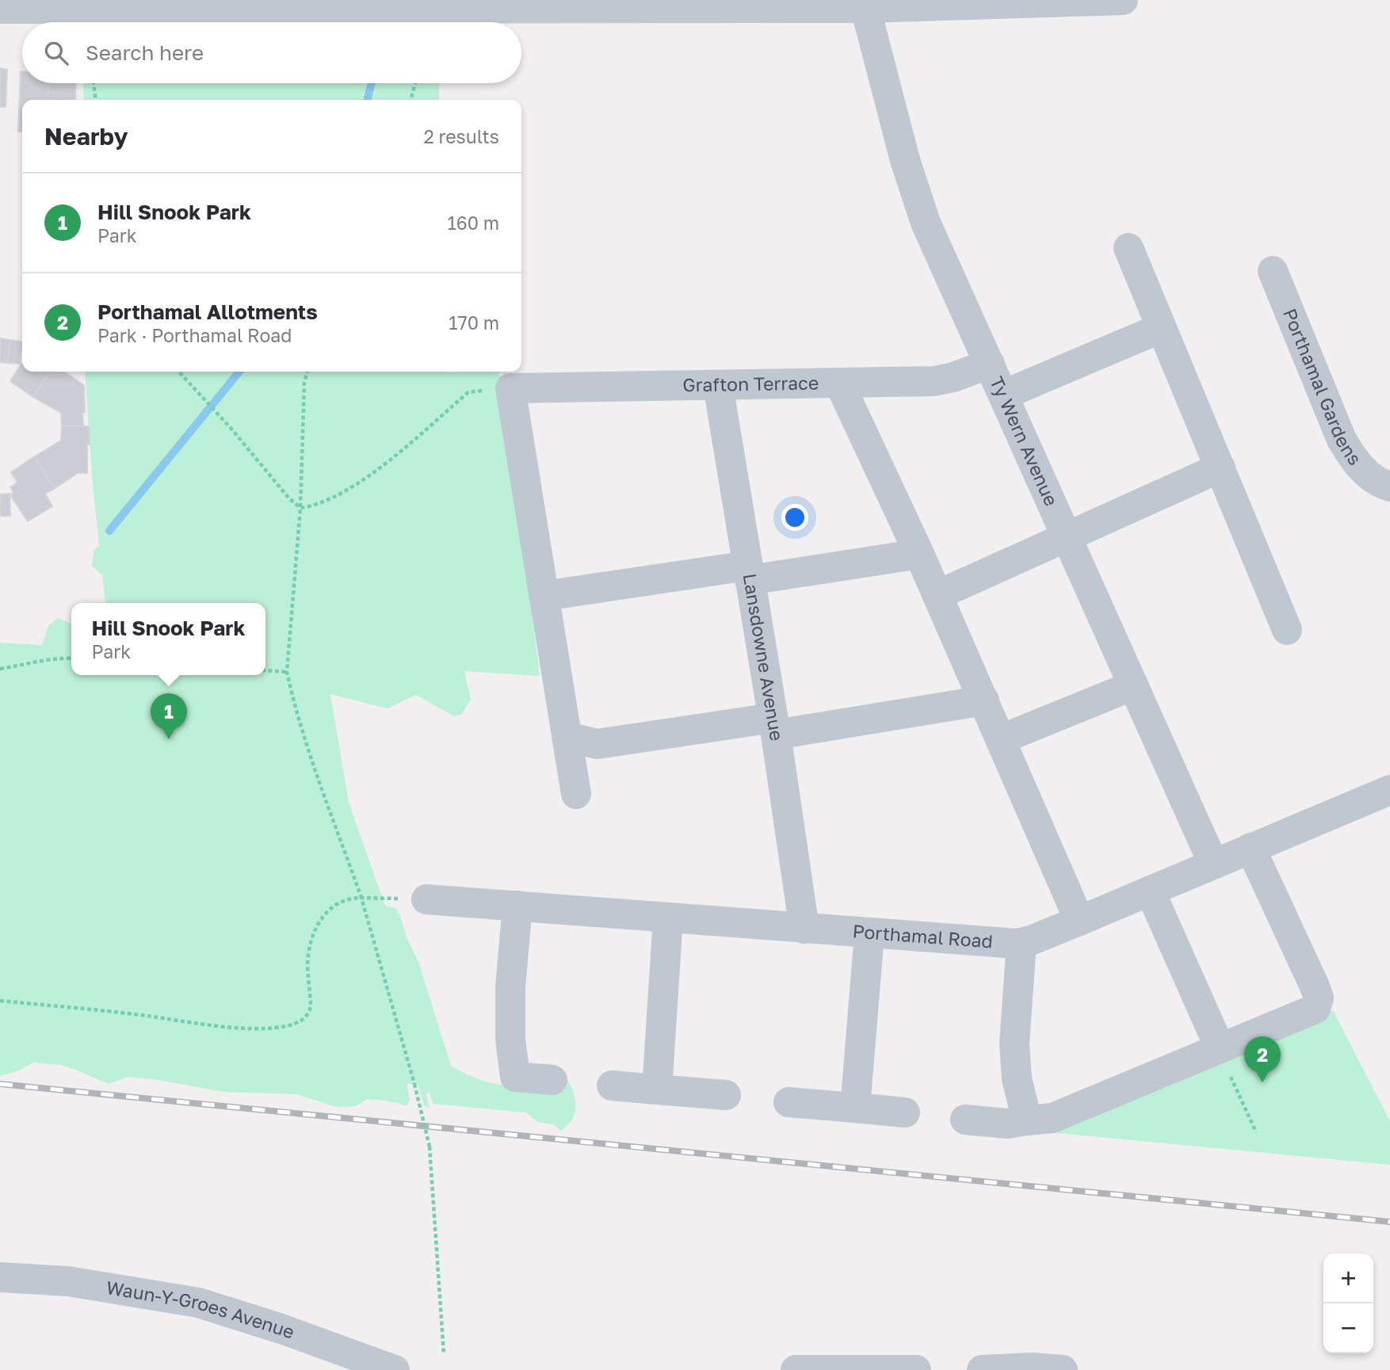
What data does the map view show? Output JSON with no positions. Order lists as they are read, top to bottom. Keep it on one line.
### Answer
{"streets":{"street":["Grafton Terrace","Porthamal Gardens","Ty Wern Avenue","Lansdowne Avenue","Porthamal Road","Waun-Y-Groes Avenue"]},"crossings":[["Grafton Terrace","Ty Wern Avenue"],["Grafton Terrace","Lansdowne Avenue"],["Ty Wern Avenue","Porthamal Road"],["Lansdowne Avenue","Porthamal Road"]],"page":{"search":"Search here","heading":["Nearby","2 results"],"list":[{"mark":"1","name":"Hill Snook Park","note":"Park","value":"160 m"},{"mark":"2","name":"Porthamal Allotments","note":"Park · Porthamal Road","value":"170 m"}],"popup":["Hill Snook Park","Park"],"pins":["1","2"],"map_buttons":["+","−"]}}
